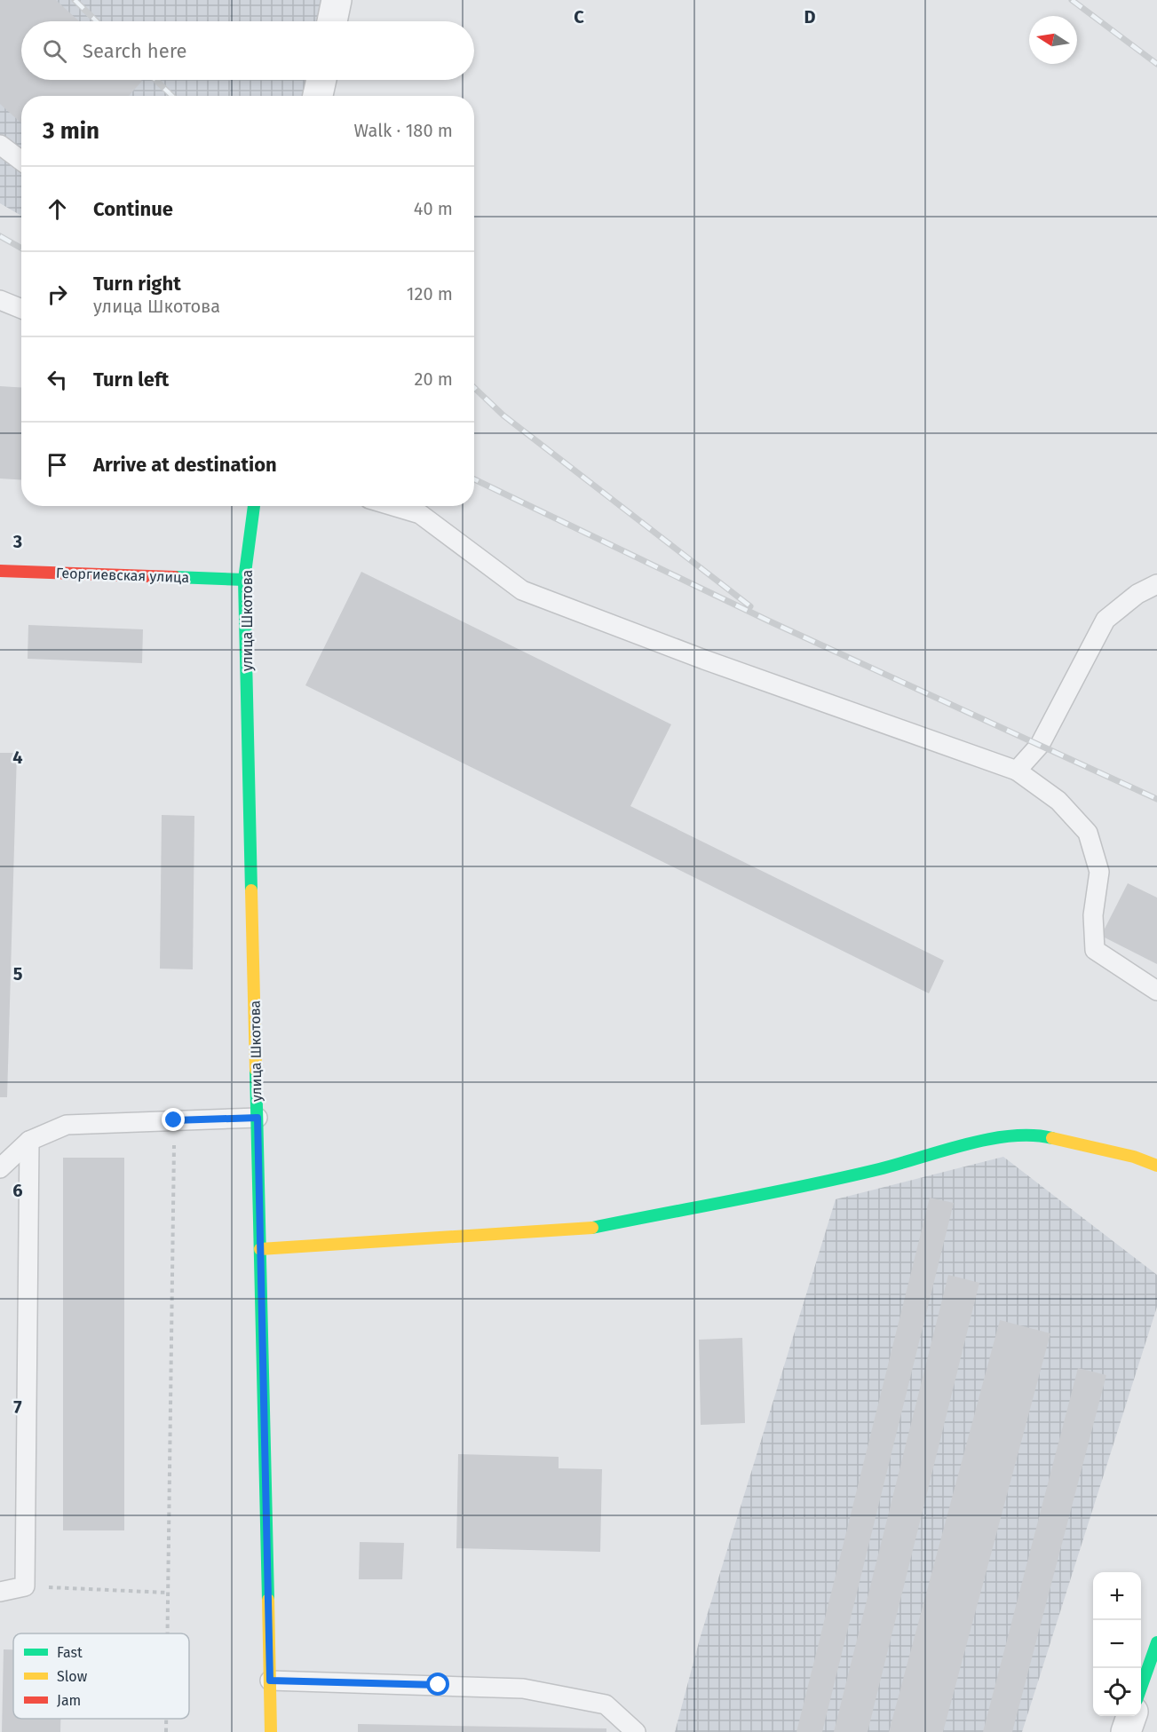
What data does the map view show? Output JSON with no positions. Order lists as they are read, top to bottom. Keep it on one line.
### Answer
{"streets":{"street":["Георгиевская улица","улица Шкотова"]},"crossings":[["Георгиевская улица","улица Шкотова"]],"legend":["Fast","Slow","Jam"],"north":"left","page":{"search":"Search here","heading":["3 min","Walk · 180 m"],"list":[["Continue","40 m"],["Turn right","улица Шкотова","120 m"],["Turn left","20 m"],"Arrive at destination"],"map_buttons":["+","−"]},"grid":{"columns":["C","D"],"rows":["3","4","5","6","7"]}}
